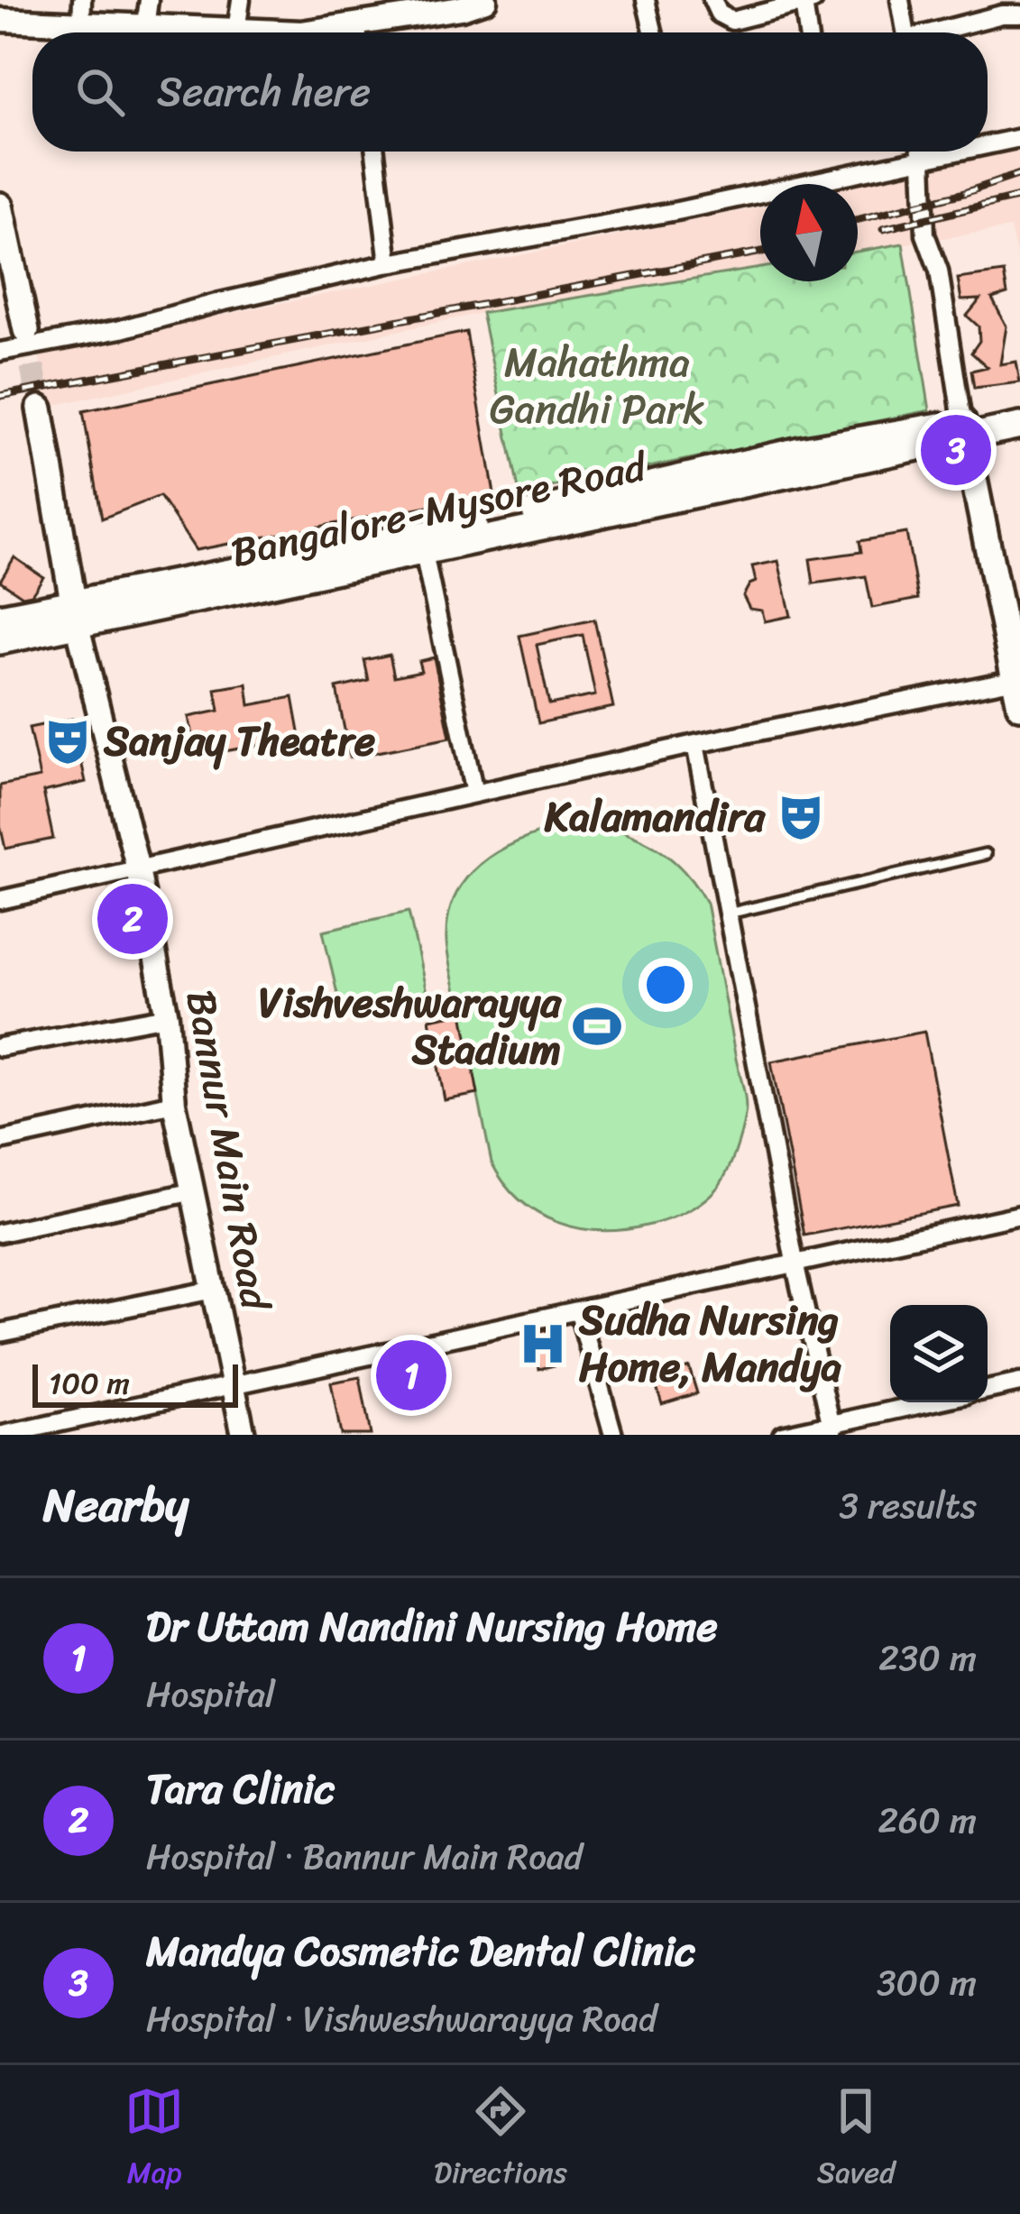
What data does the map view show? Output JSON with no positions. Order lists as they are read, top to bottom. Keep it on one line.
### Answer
{"streets":{"main road":["Bangalore-Mysore Road","Bannur Main Road"]},"crossings":[["Bangalore-Mysore Road","Bannur Main Road"]],"parks":["Mahathma Gandhi Park"],"places":{"theatre":["Sanjay Theatre","Kalamandira"],"sports":["Vishveshwarayya Stadium"],"hospital":["Sudha Nursing Home, Mandya"]},"scale_bar":"100 m","north":"top","page":{"search":"Search here","pins":["3","2","1"],"scale":"100 m","heading":["Nearby","3 results"],"list":[{"mark":"1","name":"Dr Uttam Nandini Nursing Home","note":"Hospital","value":"230 m"},{"mark":"2","name":"Tara Clinic","note":"Hospital · Bannur Main Road","value":"260 m"},{"mark":"3","name":"Mandya Cosmetic Dental Clinic","note":"Hospital · Vishweshwarayya Road","value":"300 m"}],"nav":["Map","Directions","Saved"]}}
